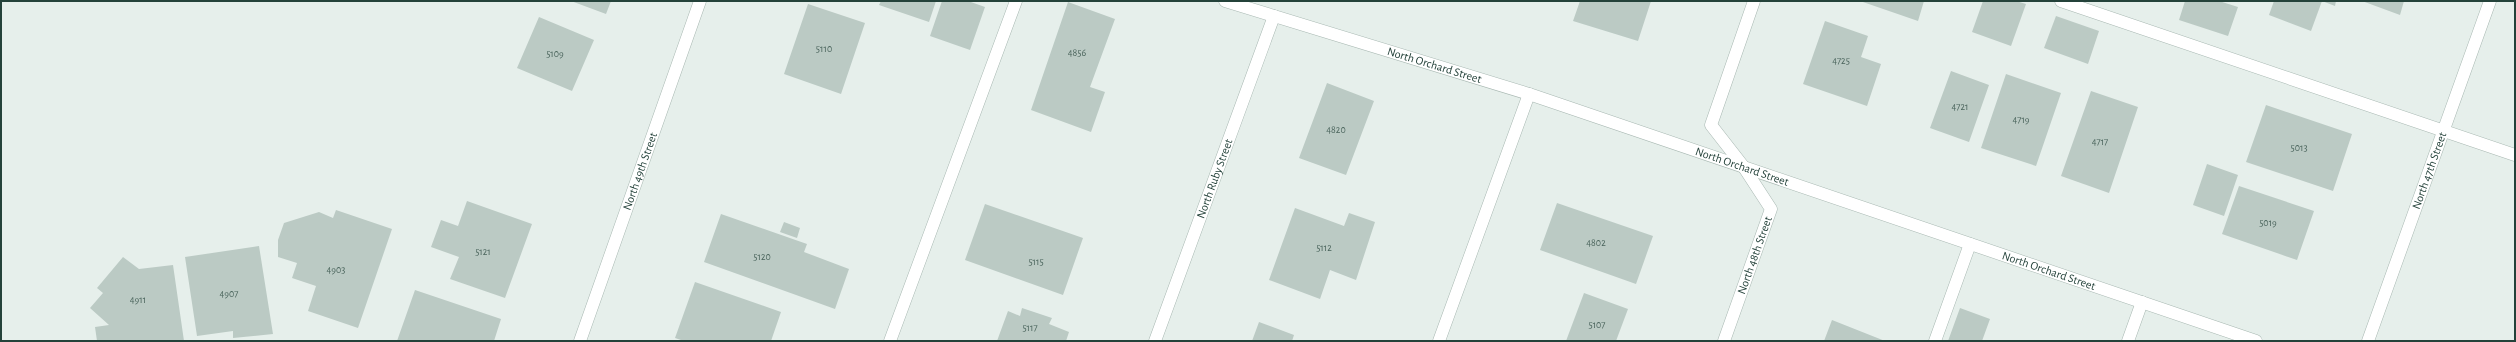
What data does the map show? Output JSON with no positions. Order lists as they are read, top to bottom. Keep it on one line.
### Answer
{"streets":{"street":["North Orchard Street","North 49th Street","North 47th Street","North Ruby Street","North 48th Street"]},"crossings":[["North Orchard Street","North Ruby Street"],["North Orchard Street","North 48th Street"]],"house_numbers":["5110","4856","5109","4725","4721","4719","4820","4717","5013","5019","4802","5112","5121","5120","5115","4903","4907","4911","5107","5117"]}
